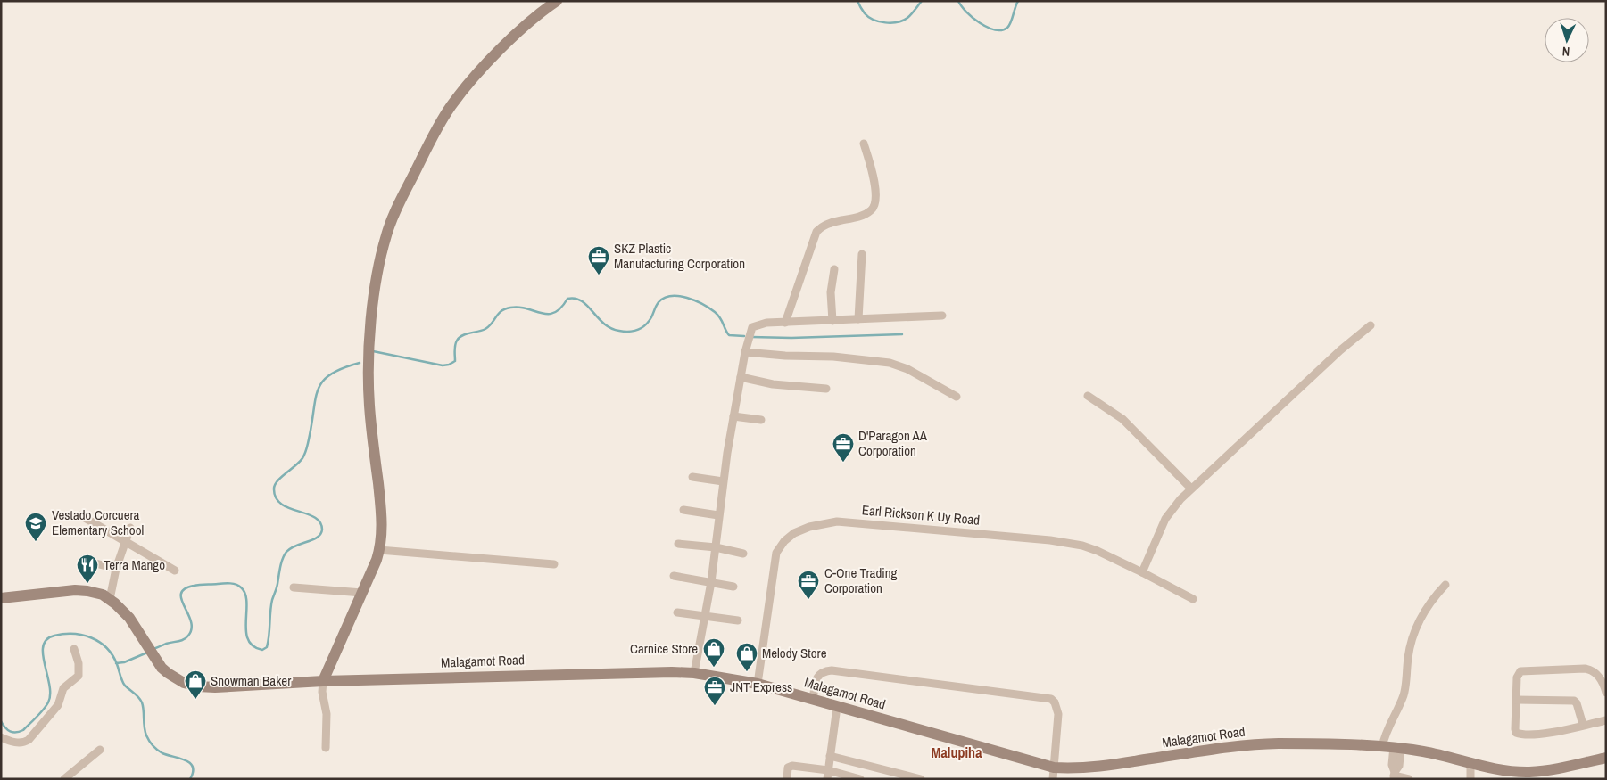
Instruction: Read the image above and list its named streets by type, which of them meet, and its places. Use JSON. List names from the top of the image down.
{
  "streets": {
    "street": ["Earl Rickson K Uy Road", "Malagamot Road"]
  },
  "crossings": [
    ["Earl Rickson K Uy Road", "Malagamot Road"]
  ],
  "districts": ["Malupiha"],
  "places": {
    "office": [
      "SKZ Plastic Manufacturing Corporation",
      "D'Paragon AA Corporation",
      "C-One Trading Corporation",
      "JNT Express"
    ],
    "school or university": ["Vestado Corcuera Elementary School"],
    "restaurant": ["Terra Mango"],
    "shop": ["Carnice Store", "Melody Store", "Snowman Baker"]
  },
  "north": "bottom"
}
